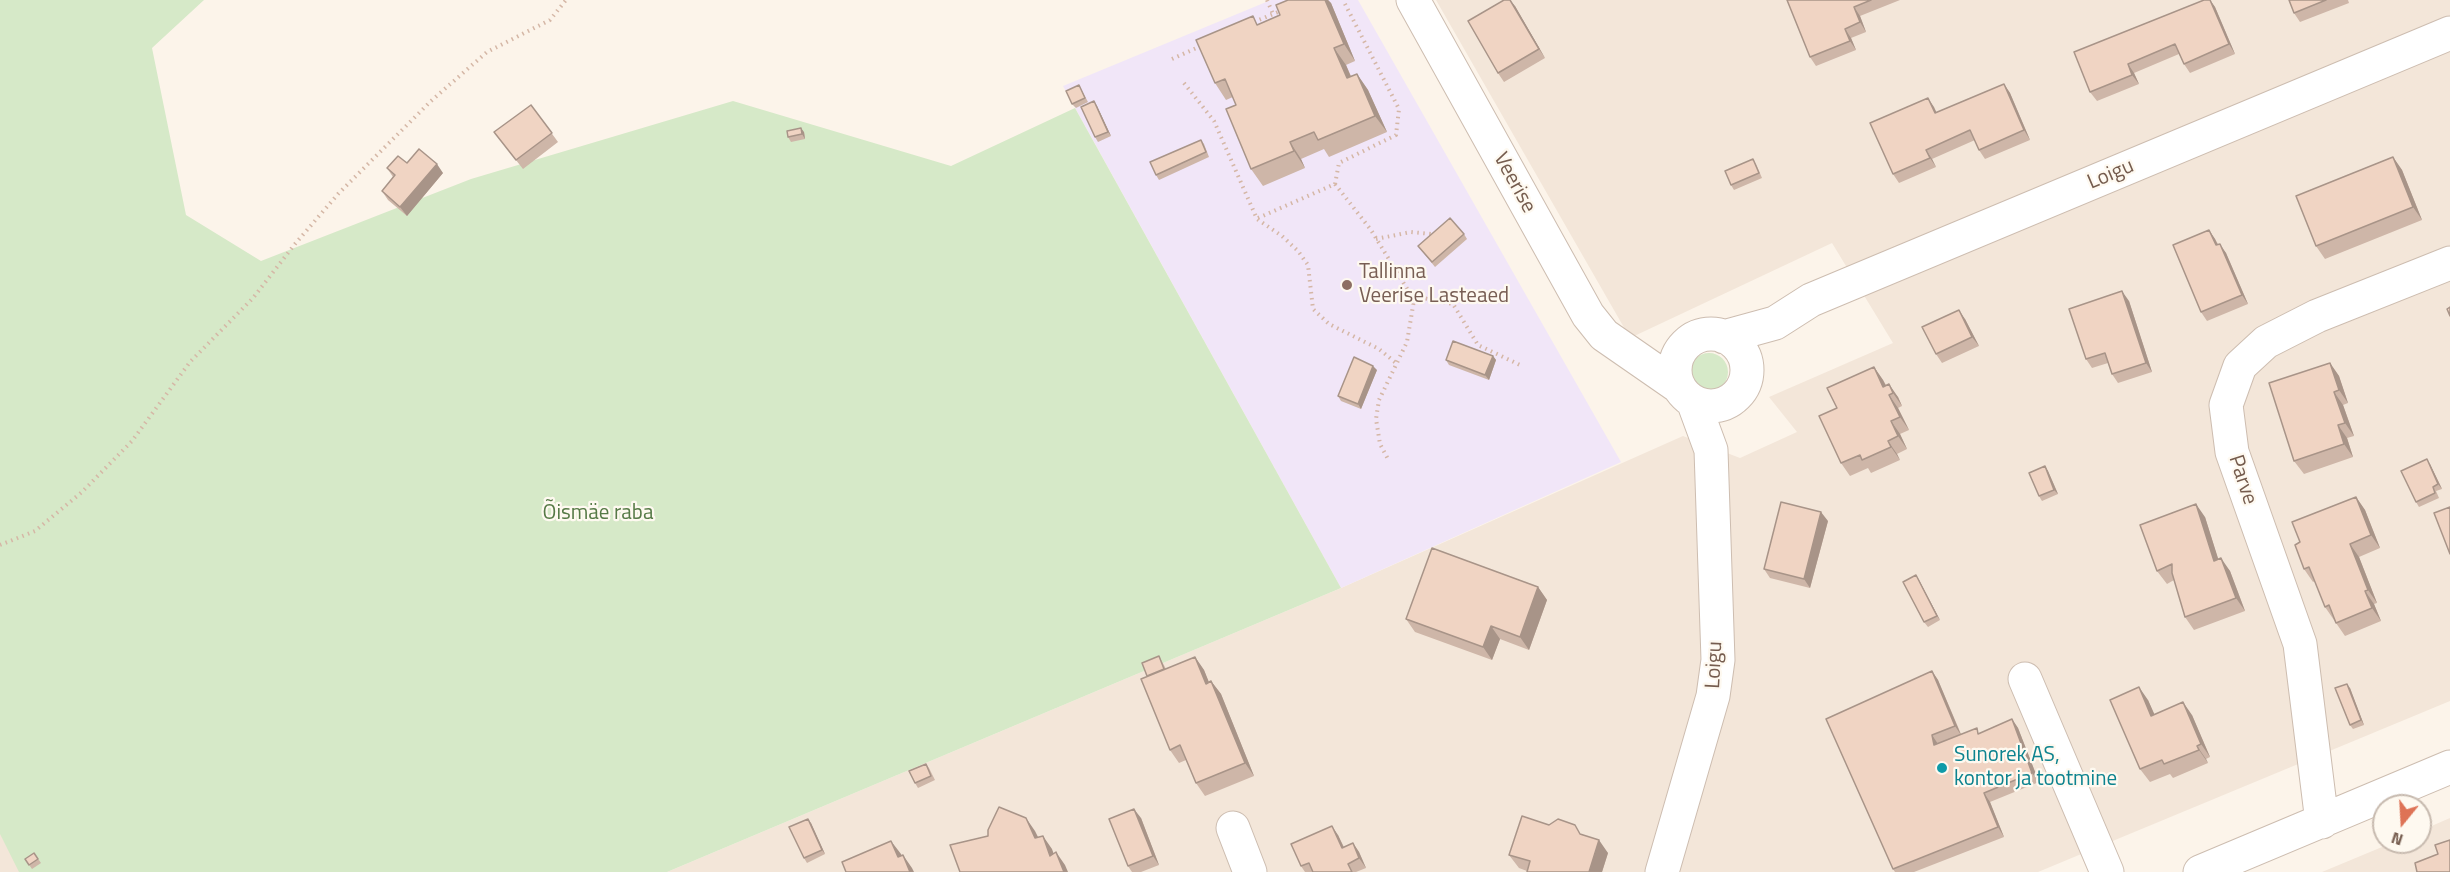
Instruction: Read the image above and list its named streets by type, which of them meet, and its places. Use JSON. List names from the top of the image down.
{
  "streets": {
    "street": ["Loigu", "Veerise", "Parve"]
  },
  "crossings": [
    ["Loigu", "Veerise"]
  ],
  "parks": ["Õismäe raba"],
  "places": ["Tallinna Veerise Lasteaed", "Sunorek AS, kontor ja tootmine"],
  "north": "bottom"
}
